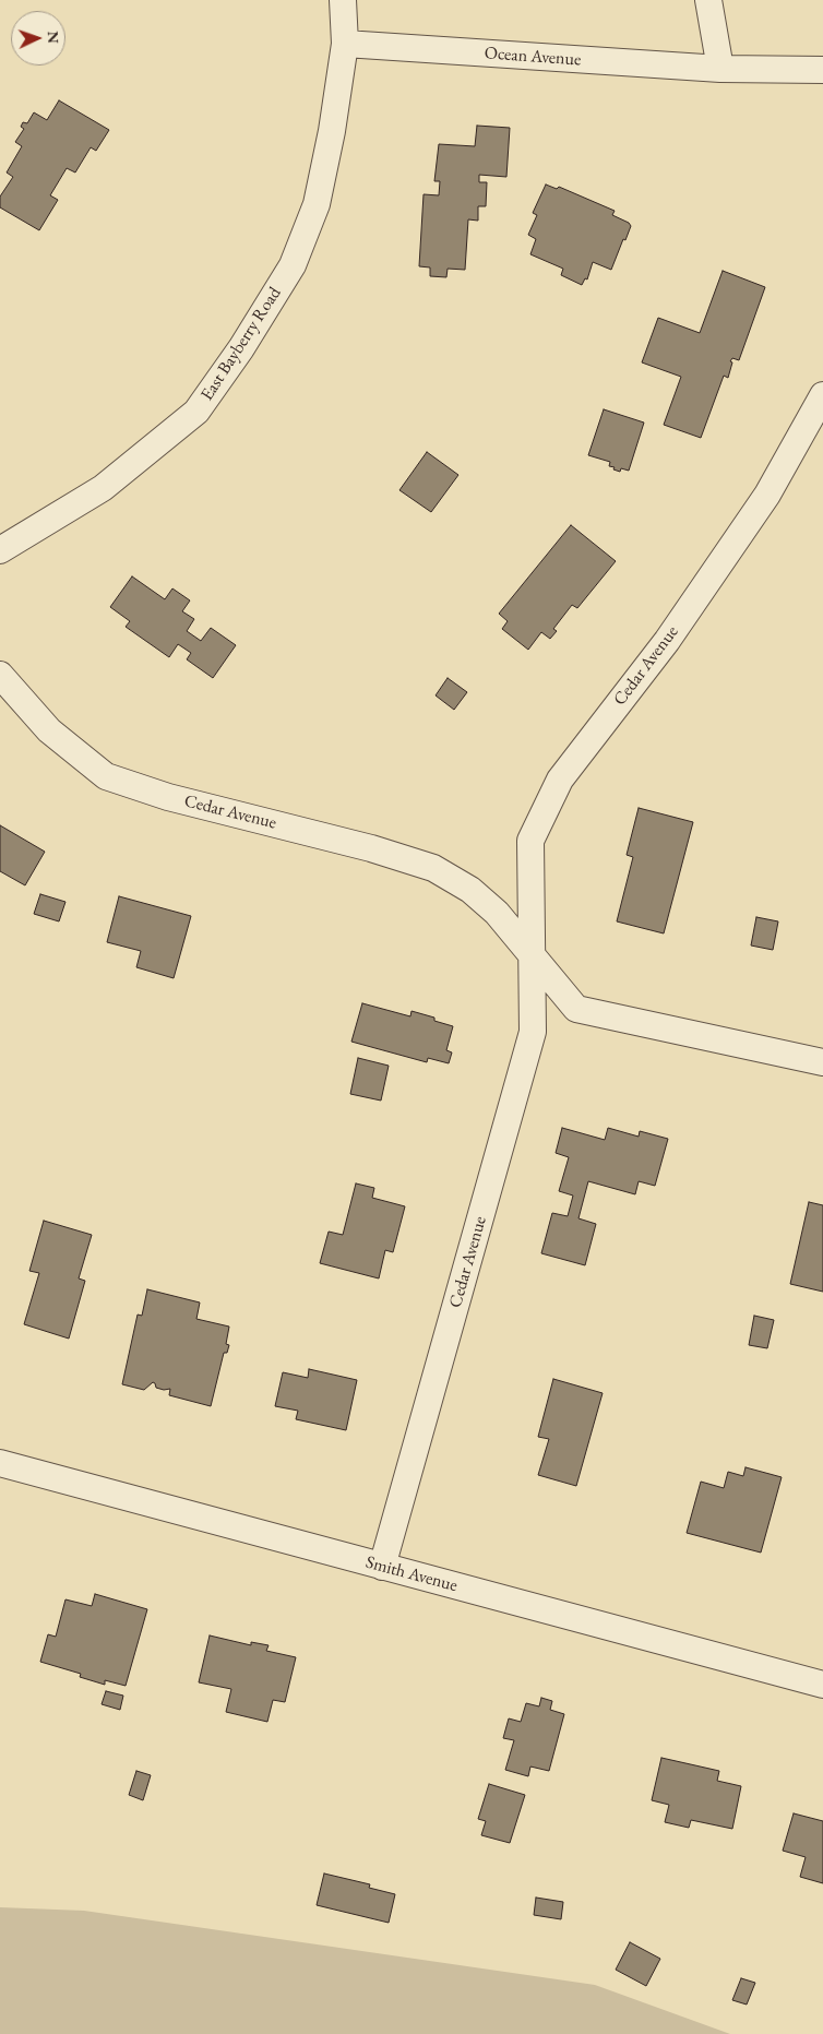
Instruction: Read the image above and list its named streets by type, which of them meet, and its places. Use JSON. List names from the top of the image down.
{
  "streets": {
    "street": [
      "Ocean Avenue",
      "East Bayberry Road",
      "Cedar Avenue",
      "Smith Avenue"
    ]
  },
  "crossings": [
    ["Ocean Avenue", "East Bayberry Road"],
    ["Cedar Avenue", "Smith Avenue"]
  ],
  "north": "right"
}
